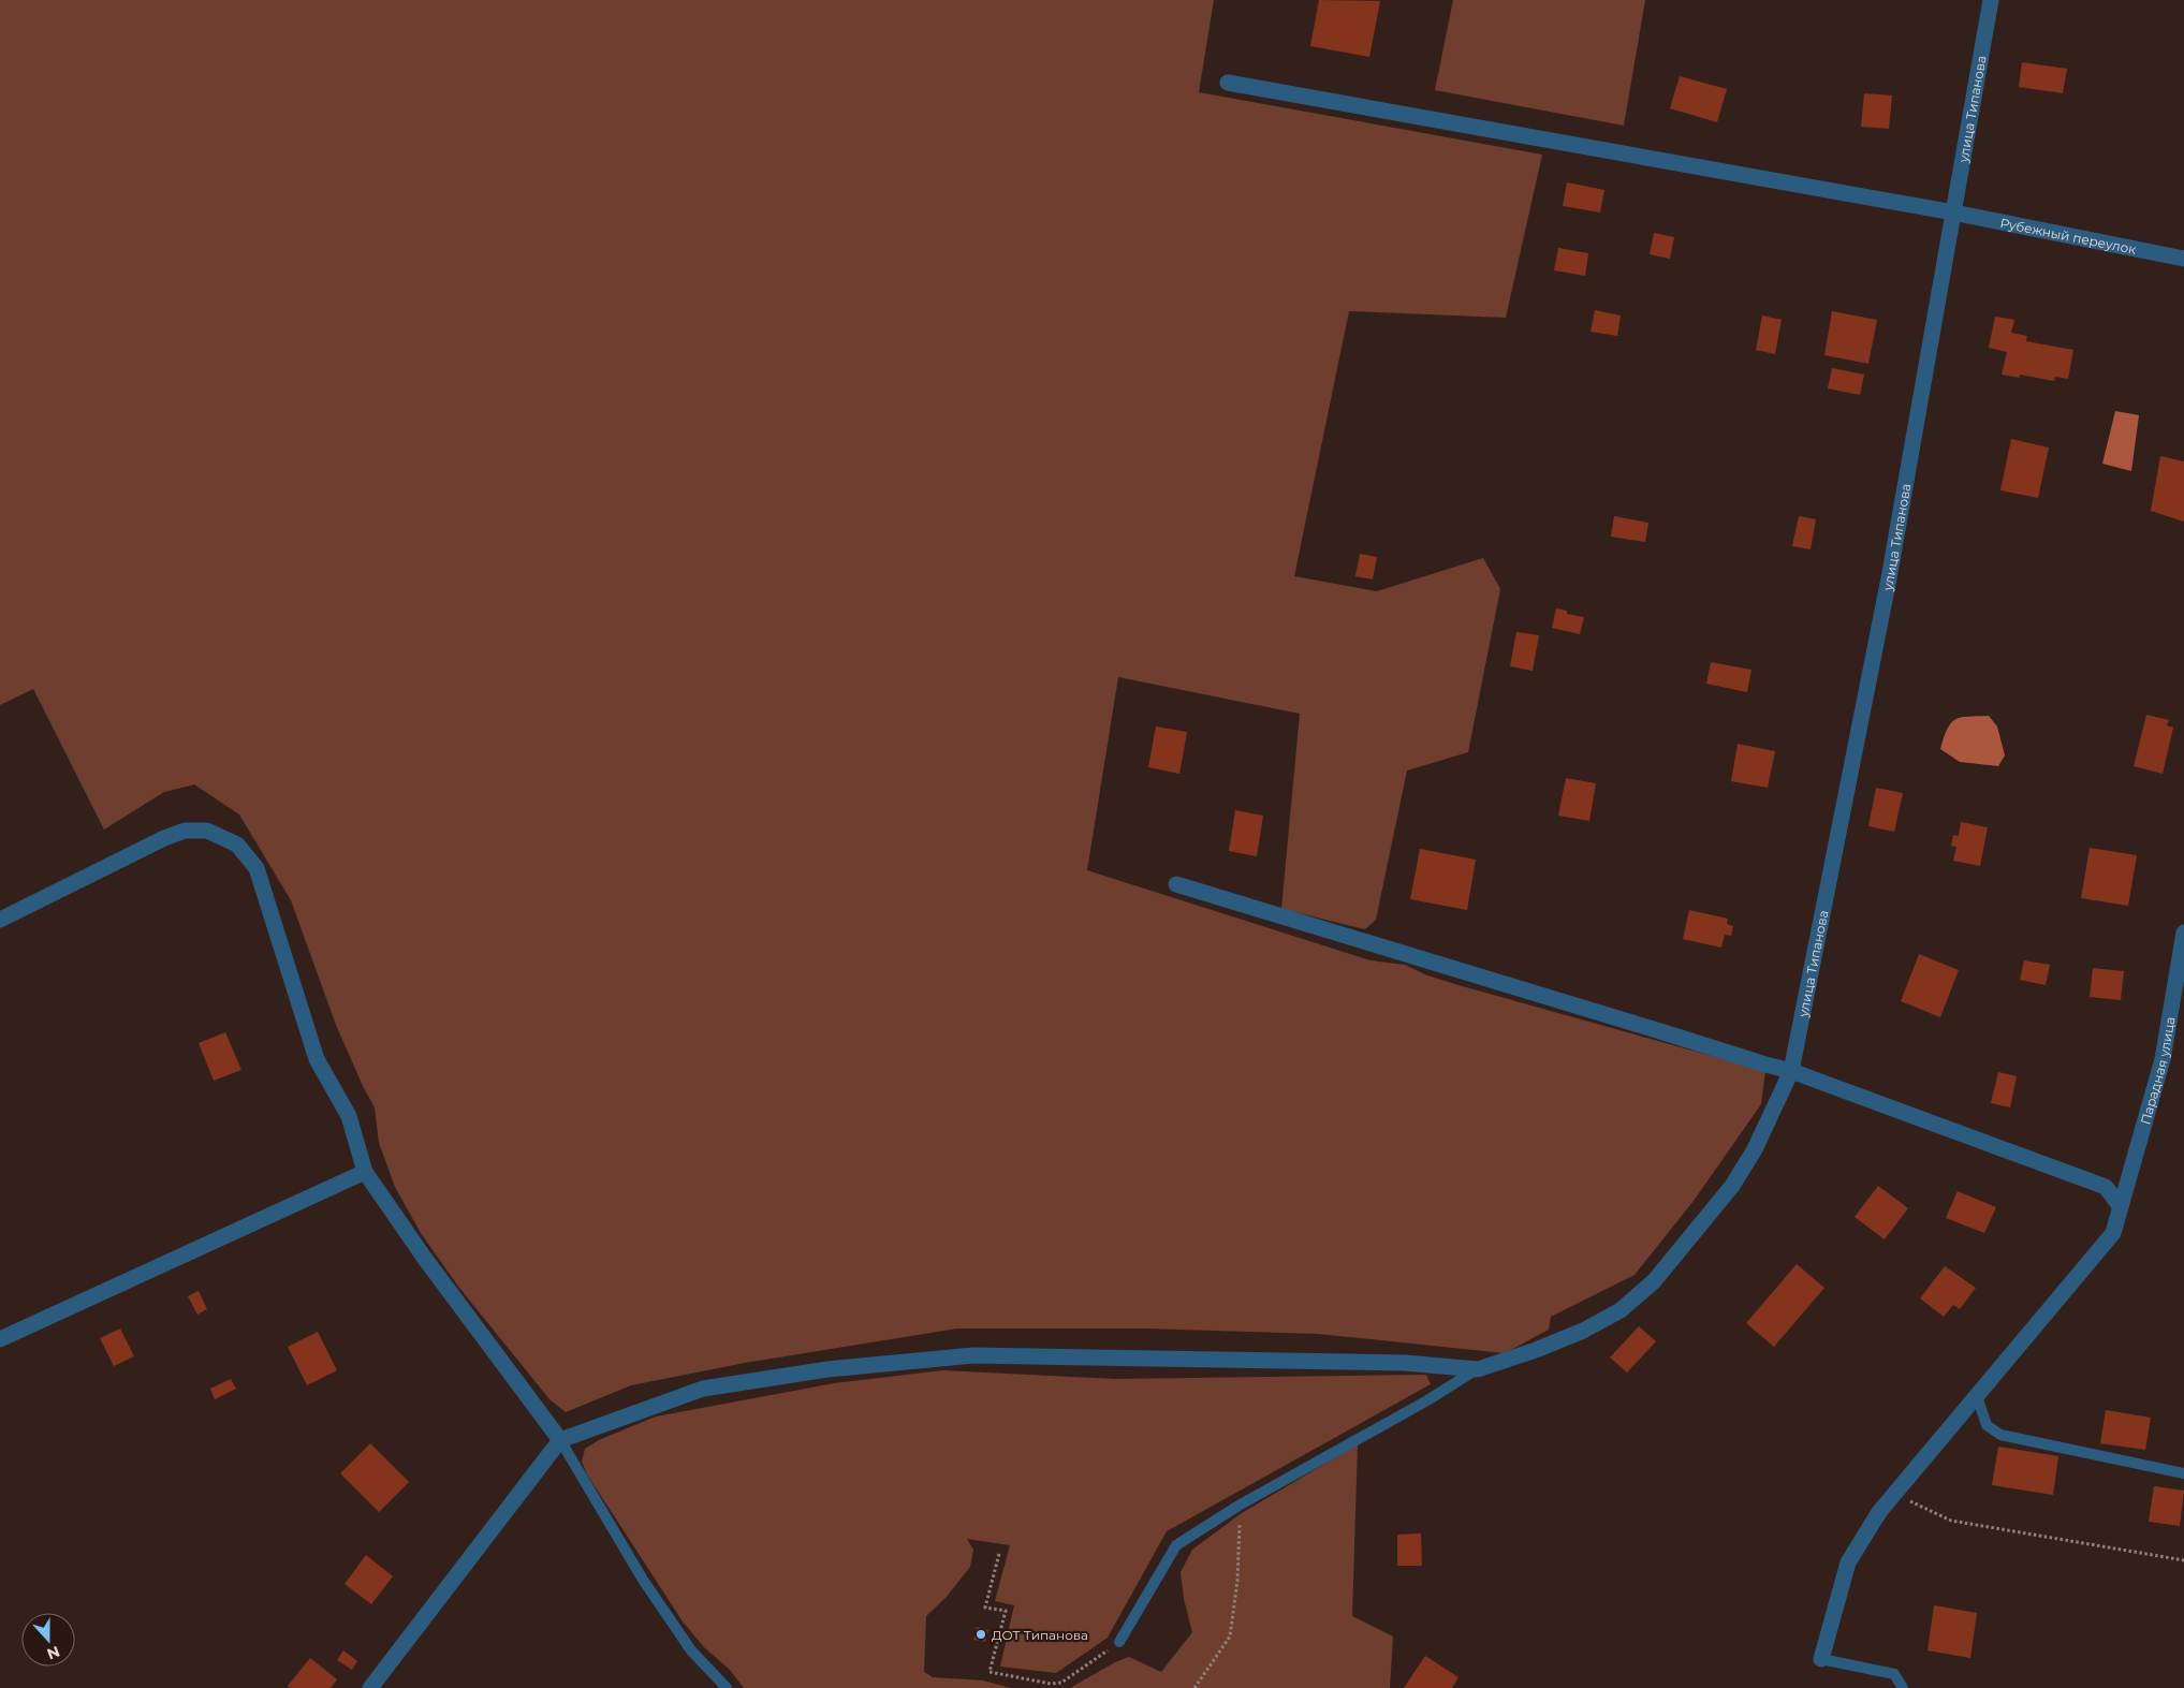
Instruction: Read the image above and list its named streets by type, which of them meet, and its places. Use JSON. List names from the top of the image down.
{
  "streets": {
    "street": ["улица Типанова", "Рубежный переулок", "Парадная улица"]
  },
  "crossings": [
    ["улица Типанова", "Рубежный переулок"]
  ],
  "places": ["ДОТ Типанова"],
  "north": "bottom"
}
